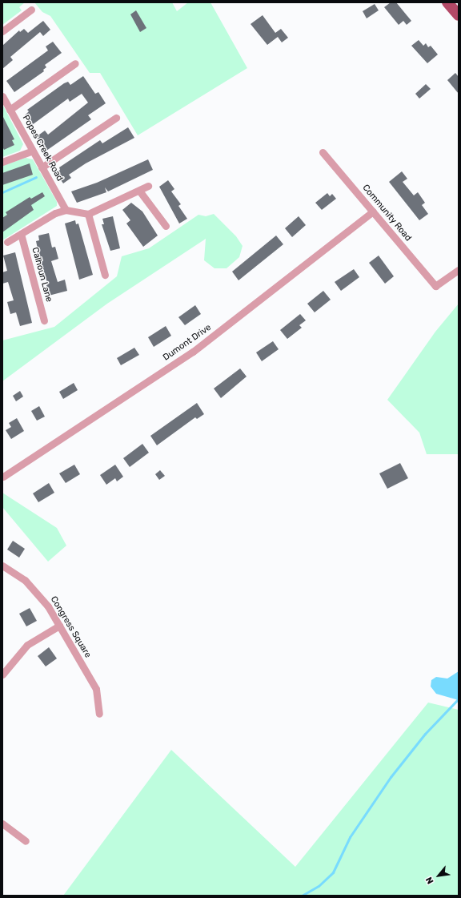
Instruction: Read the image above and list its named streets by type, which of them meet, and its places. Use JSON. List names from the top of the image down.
{
  "streets": {
    "street": [
      "Popes Creek Road",
      "Community Road",
      "Calhoun Lane",
      "Dumont Drive",
      "Congress Square"
    ]
  },
  "crossings": [
    ["Community Road", "Dumont Drive"]
  ],
  "north": "bottom left"
}
